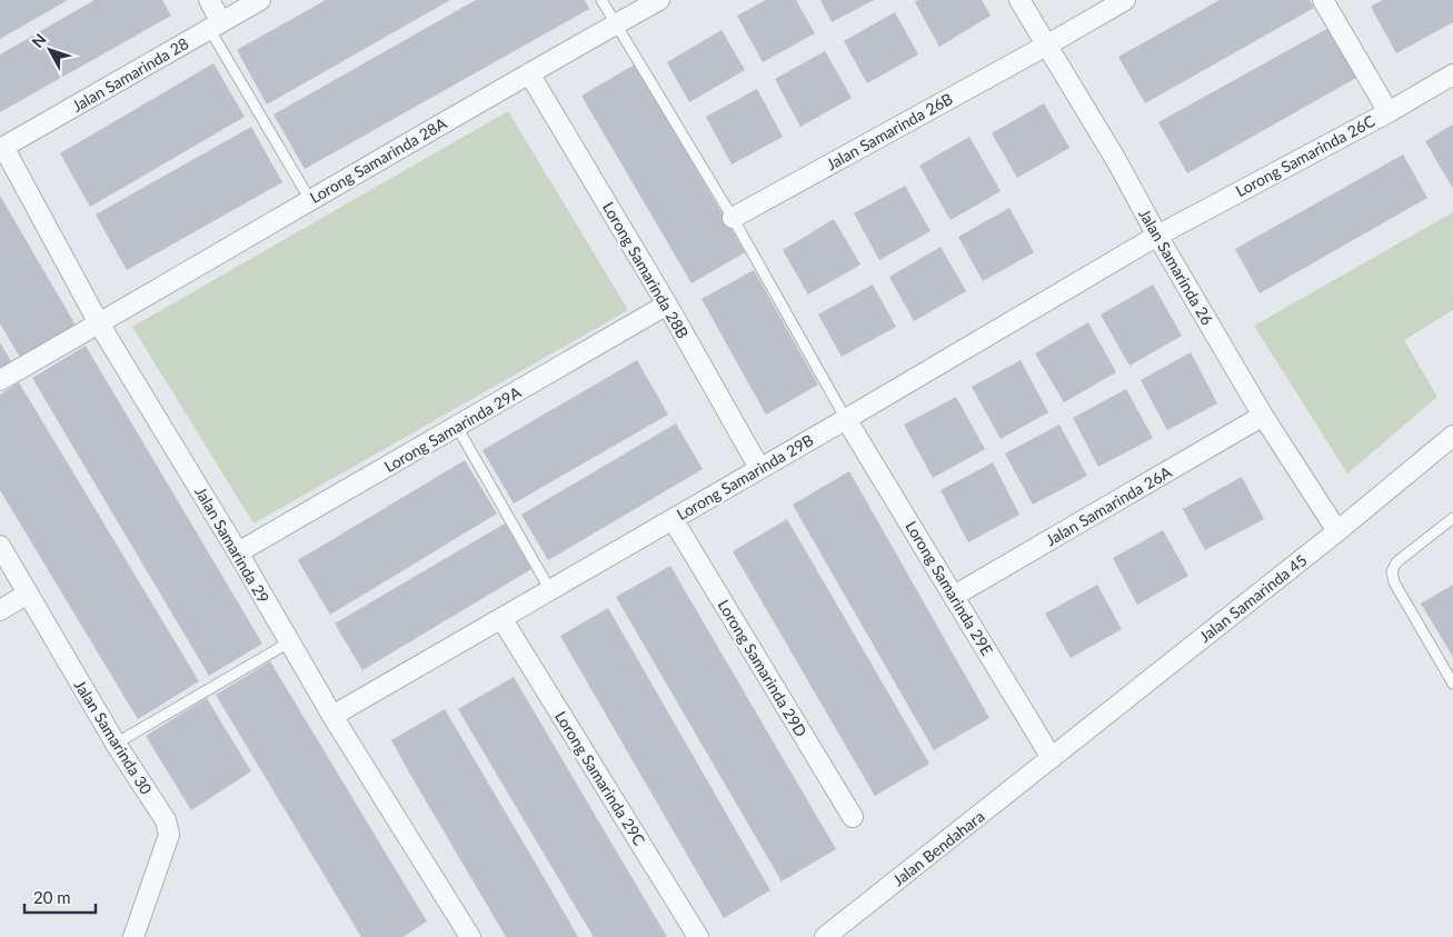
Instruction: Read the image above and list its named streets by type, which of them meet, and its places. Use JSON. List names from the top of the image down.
{
  "streets": {
    "street": [
      "Jalan Samarinda 28",
      "Jalan Samarinda 26B",
      "Lorong Samarinda 26C",
      "Lorong Samarinda 28A",
      "Jalan Samarinda 26",
      "Lorong Samarinda 28B",
      "Lorong Samarinda 29A",
      "Lorong Samarinda 29B",
      "Jalan Samarinda 26A",
      "Jalan Samarinda 29",
      "Lorong Samarinda 29E",
      "Jalan Samarinda 45",
      "Lorong Samarinda 29D",
      "Jalan Samarinda 30",
      "Lorong Samarinda 29C",
      "Jalan Bendahara"
    ]
  },
  "crossings": [
    ["Jalan Samarinda 28", "Jalan Samarinda 29"],
    ["Jalan Samarinda 26B", "Jalan Samarinda 26"],
    ["Lorong Samarinda 26C", "Jalan Samarinda 26"],
    ["Lorong Samarinda 26C", "Lorong Samarinda 29B"],
    ["Lorong Samarinda 28A", "Lorong Samarinda 28B"],
    ["Lorong Samarinda 28A", "Jalan Samarinda 29"],
    ["Jalan Samarinda 26", "Lorong Samarinda 29B"],
    ["Jalan Samarinda 26", "Jalan Samarinda 26A"],
    ["Jalan Samarinda 26", "Jalan Samarinda 45"],
    ["Lorong Samarinda 28B", "Lorong Samarinda 29A"],
    ["Lorong Samarinda 28B", "Lorong Samarinda 29B"],
    ["Lorong Samarinda 29A", "Jalan Samarinda 29"],
    ["Lorong Samarinda 29B", "Jalan Samarinda 29"],
    ["Lorong Samarinda 29B", "Lorong Samarinda 29E"],
    ["Lorong Samarinda 29B", "Lorong Samarinda 29D"],
    ["Lorong Samarinda 29B", "Lorong Samarinda 29C"],
    ["Jalan Samarinda 26A", "Lorong Samarinda 29E"],
    ["Lorong Samarinda 29E", "Jalan Samarinda 45"],
    ["Lorong Samarinda 29E", "Jalan Bendahara"],
    ["Jalan Samarinda 45", "Jalan Bendahara"]
  ],
  "scale_bar": "20 m",
  "north": "top left"
}
